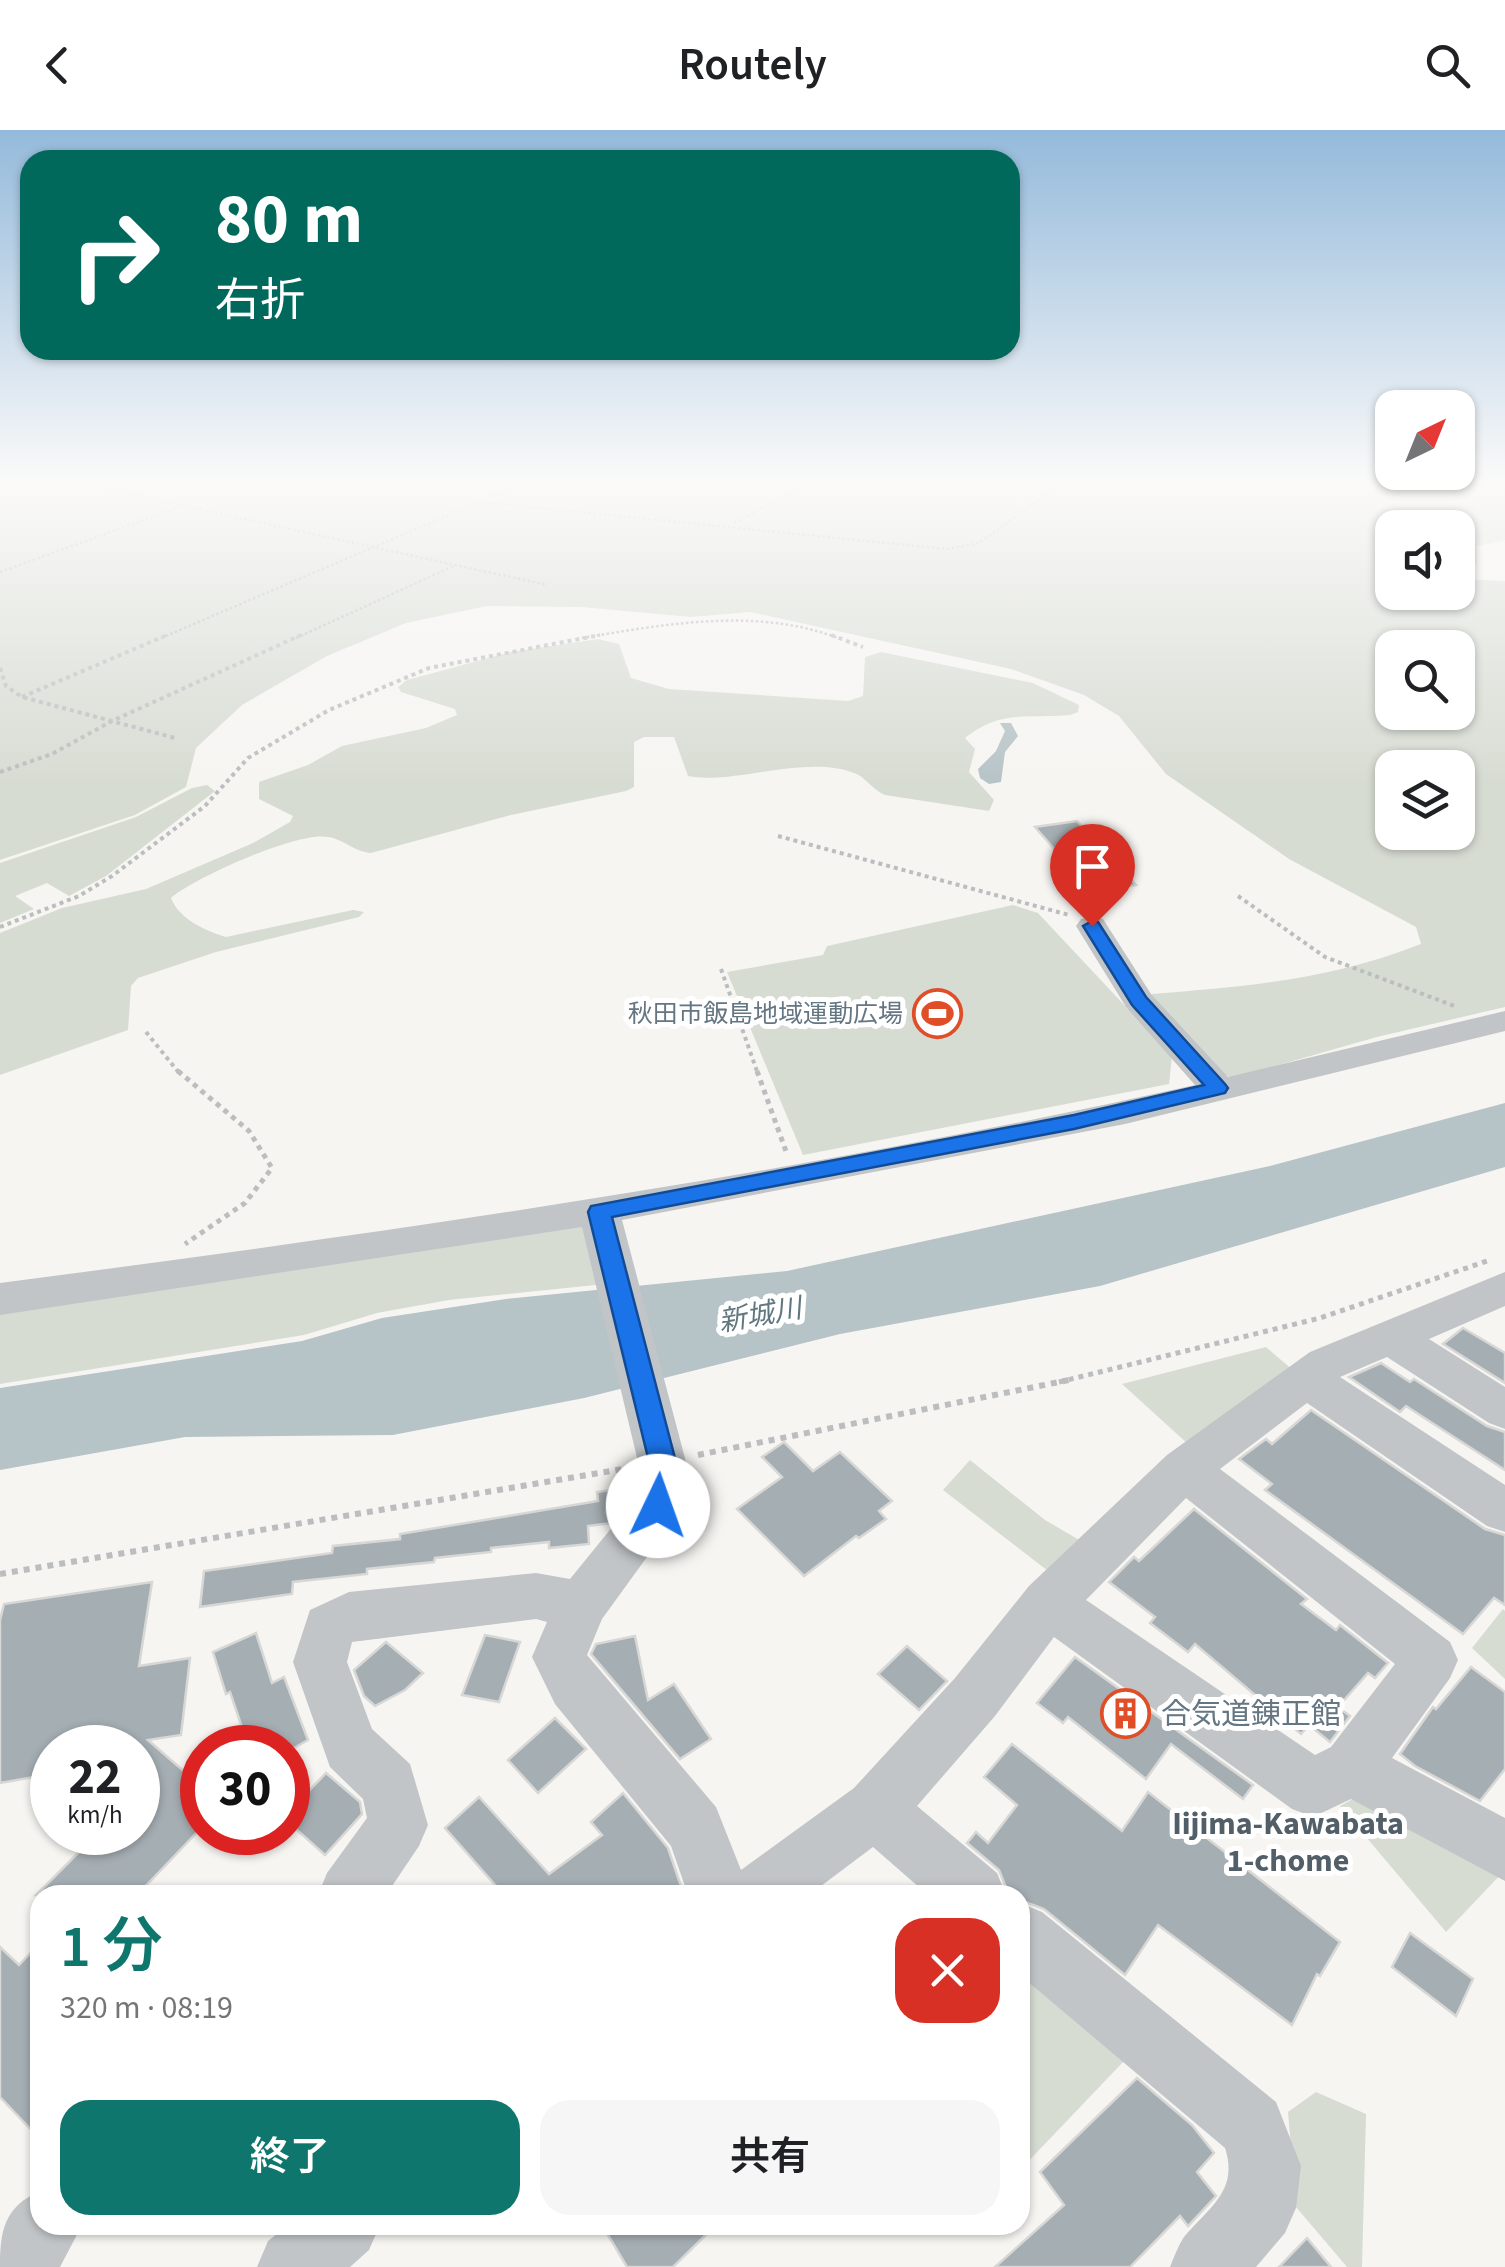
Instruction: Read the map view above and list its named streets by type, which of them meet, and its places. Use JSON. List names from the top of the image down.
{
  "districts": ["Iijima-Kawabata 1-chome"],
  "water": ["新城川"],
  "places": {
    "sports": ["秋田市飯島地域運動広場"],
    "building": ["合気道錬正館"]
  },
  "north": "top right",
  "page": {
    "header": "Routely",
    "turn": ["80 m", "右折"],
    "speed": "22 km/h",
    "limit": "30",
    "heading": ["1 分", "320 m · 08:19"],
    "buttons": ["終了", "共有"]
  }
}
